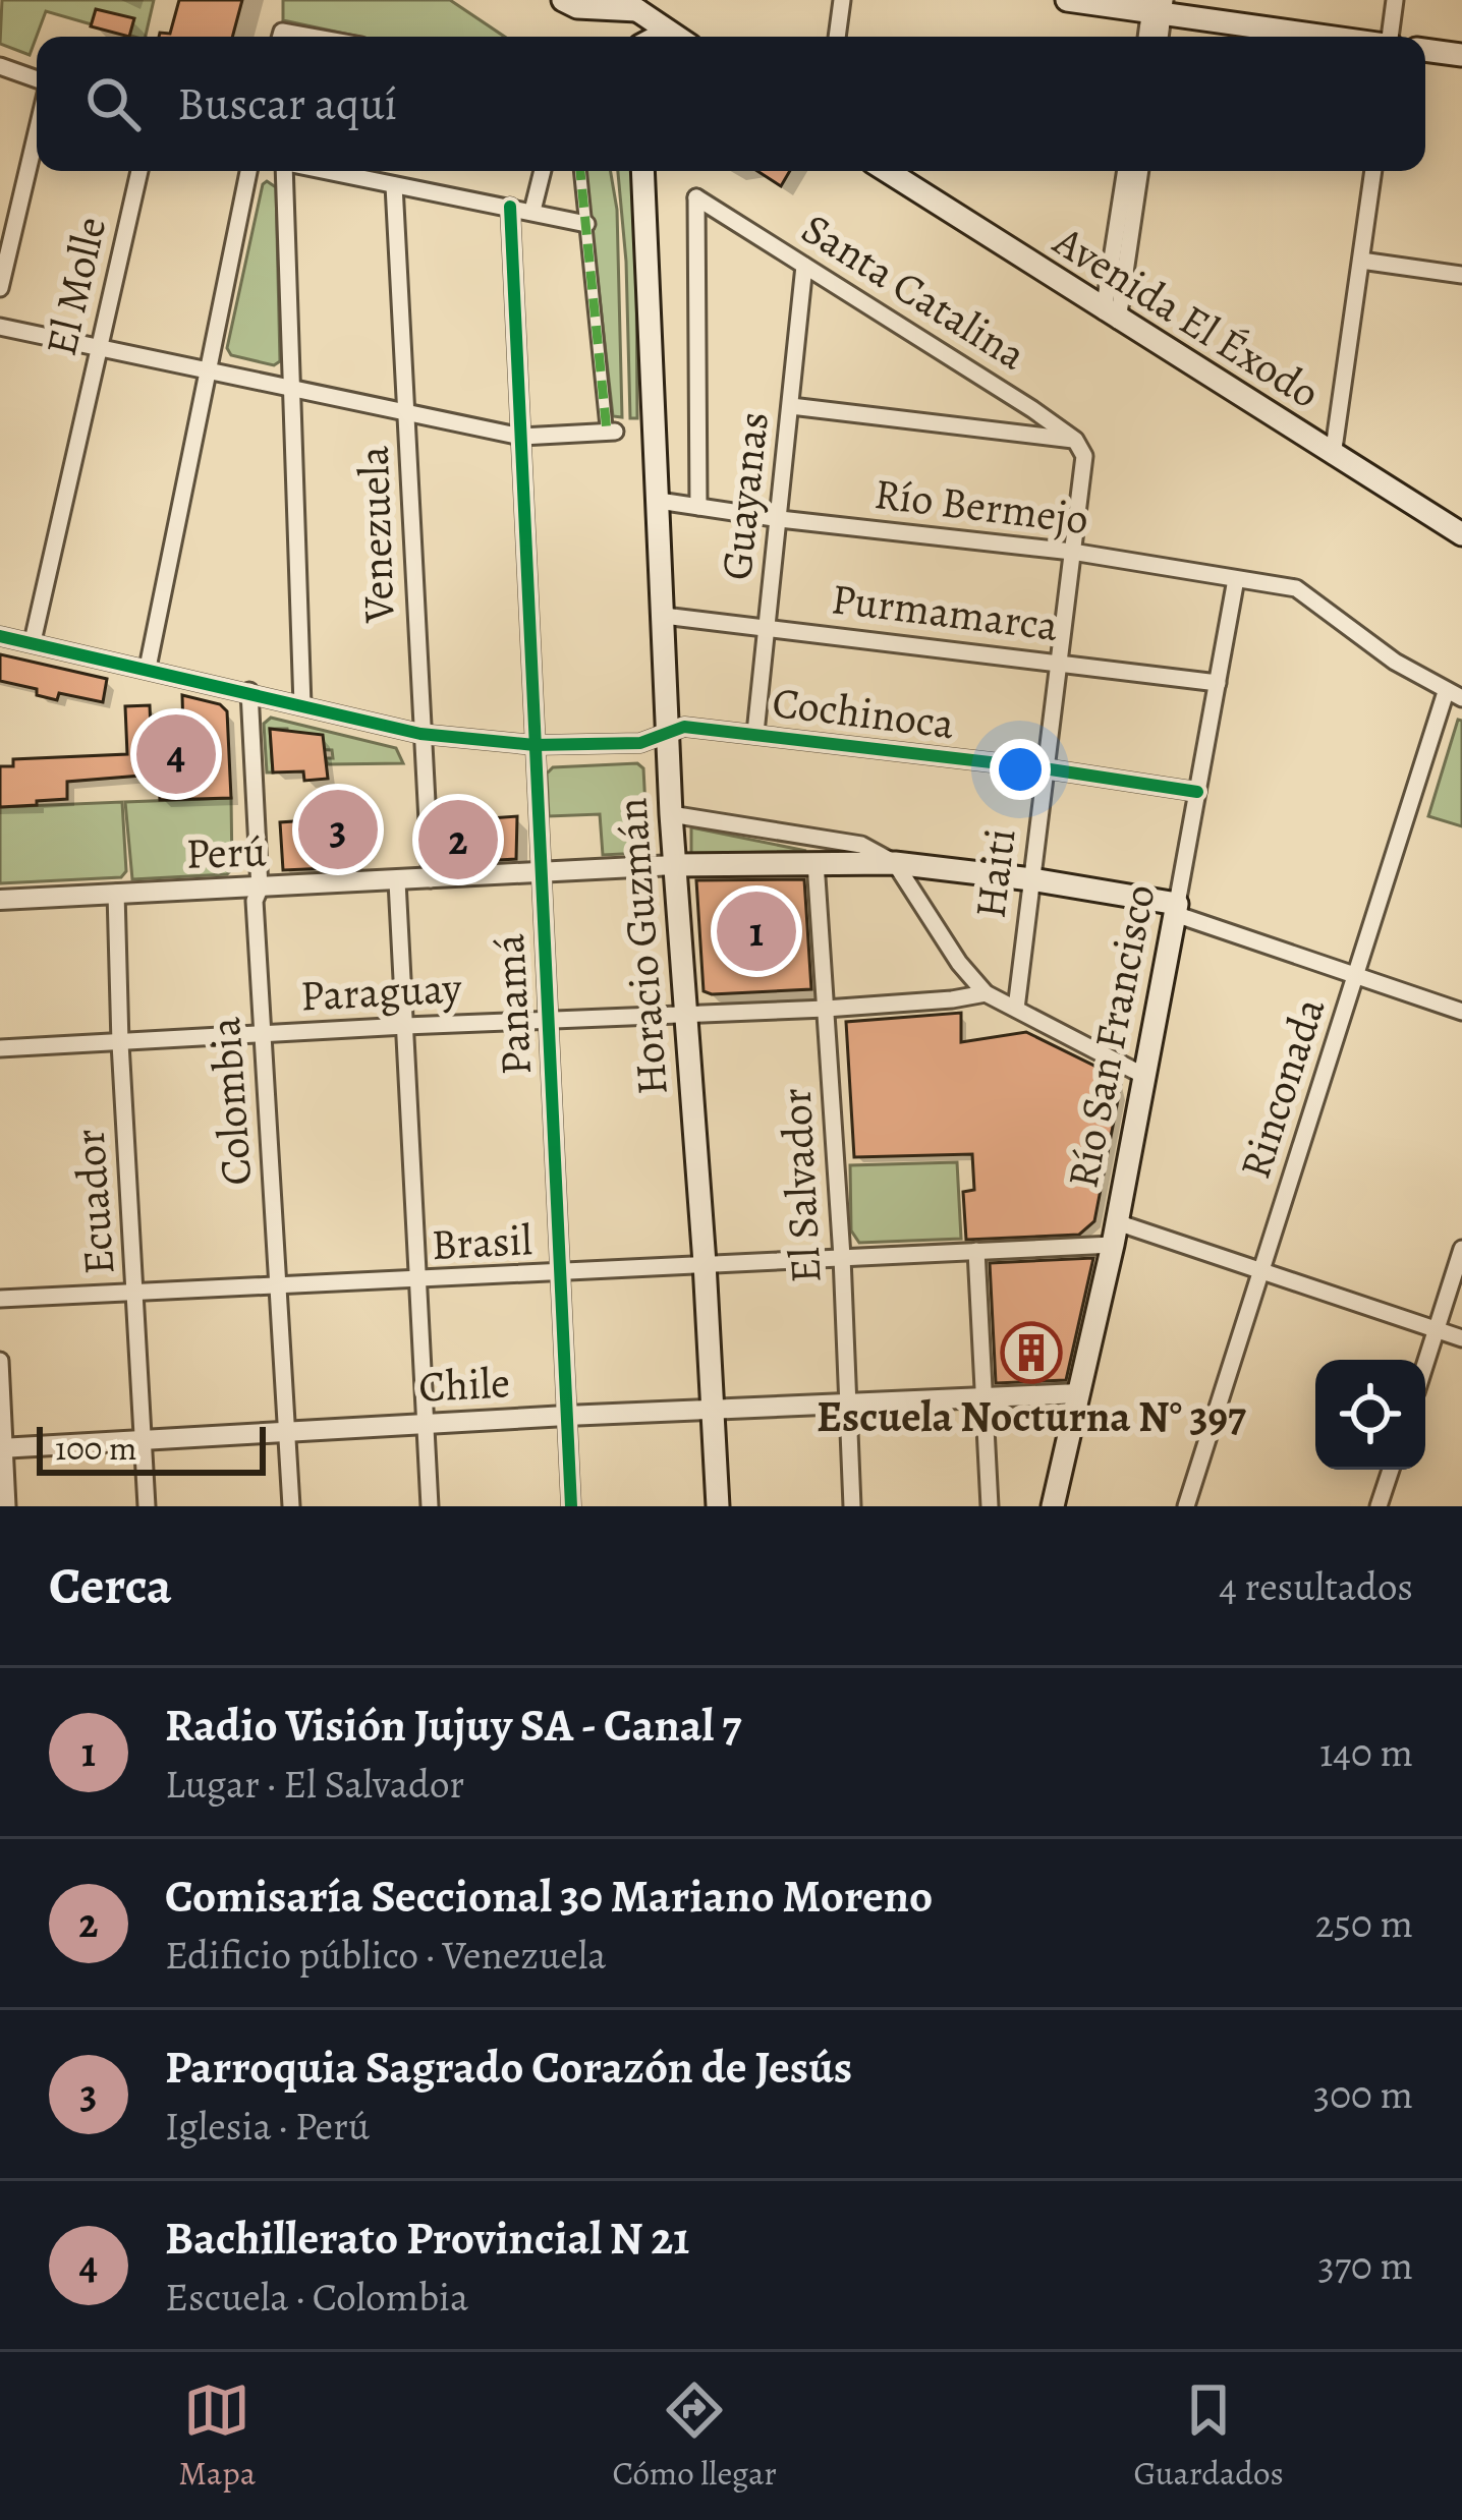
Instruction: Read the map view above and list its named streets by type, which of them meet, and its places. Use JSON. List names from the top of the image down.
{
  "streets": {
    "main road": ["Avenida El Éxodo", "Horacio Guzmán", "Río San Francisco"],
    "street": [
      "El Molle",
      "Santa Catalina",
      "Guayanas",
      "Río Bermejo",
      "Venezuela",
      "Purmamarca",
      "Cochinoca",
      "Perú",
      "Haiti",
      "Paraguay",
      "Panamá",
      "Rinconada",
      "Colombia",
      "El Salvador",
      "Ecuador",
      "Brasil",
      "Chile"
    ]
  },
  "crossings": [
    ["El Molle", "Cochinoca"],
    ["Santa Catalina", "Guayanas"],
    ["Santa Catalina", "Río Bermejo"],
    ["Santa Catalina", "Haiti"],
    ["Guayanas", "Río Bermejo"],
    ["Guayanas", "Purmamarca"],
    ["Guayanas", "Cochinoca"],
    ["Río Bermejo", "Haiti"],
    ["Río Bermejo", "Horacio Guzmán"],
    ["Río Bermejo", "Río San Francisco"],
    ["Río Bermejo", "Rinconada"],
    ["Venezuela", "Cochinoca"],
    ["Venezuela", "Perú"],
    ["Purmamarca", "Haiti"],
    ["Purmamarca", "Horacio Guzmán"],
    ["Purmamarca", "Río San Francisco"],
    ["Cochinoca", "Haiti"],
    ["Cochinoca", "Horacio Guzmán"],
    ["Cochinoca", "Panamá"],
    ["Cochinoca", "Río San Francisco"],
    ["Cochinoca", "Colombia"],
    ["Perú", "Horacio Guzmán"],
    ["Perú", "Panamá"],
    ["Perú", "Colombia"],
    ["Perú", "Ecuador"],
    ["Horacio Guzmán", "Paraguay"],
    ["Horacio Guzmán", "Brasil"],
    ["Horacio Guzmán", "Chile"],
    ["Paraguay", "Panamá"],
    ["Paraguay", "Colombia"],
    ["Paraguay", "El Salvador"],
    ["Paraguay", "Ecuador"],
    ["Panamá", "Brasil"],
    ["Panamá", "Chile"],
    ["Río San Francisco", "Brasil"],
    ["Río San Francisco", "Chile"],
    ["Colombia", "Brasil"],
    ["Colombia", "Chile"],
    ["El Salvador", "Brasil"],
    ["El Salvador", "Chile"],
    ["Ecuador", "Brasil"],
    ["Ecuador", "Chile"]
  ],
  "places": {
    "building": ["Escuela Nocturna N° 397"]
  },
  "scale_bar": "100 m",
  "page": {
    "search": "Buscar aquí",
    "pins": [
      "4",
      "3",
      "2",
      "1"
    ],
    "scale": "100 m",
    "heading": ["Cerca", "4 resultados"],
    "list": [
      {
        "mark": "1",
        "name": "Radio Visión Jujuy SA - Canal 7",
        "note": "Lugar · El Salvador",
        "value": "140 m"
      },
      {
        "mark": "2",
        "name": "Comisaría Seccional 30 Mariano Moreno",
        "note": "Edificio público · Venezuela",
        "value": "250 m"
      },
      {
        "mark": "3",
        "name": "Parroquia Sagrado Corazón de Jesús",
        "note": "Iglesia · Perú",
        "value": "300 m"
      },
      {
        "mark": "4",
        "name": "Bachillerato Provincial N 21",
        "note": "Escuela · Colombia",
        "value": "370 m"
      }
    ],
    "nav": ["Mapa", "Cómo llegar", "Guardados"]
  }
}
